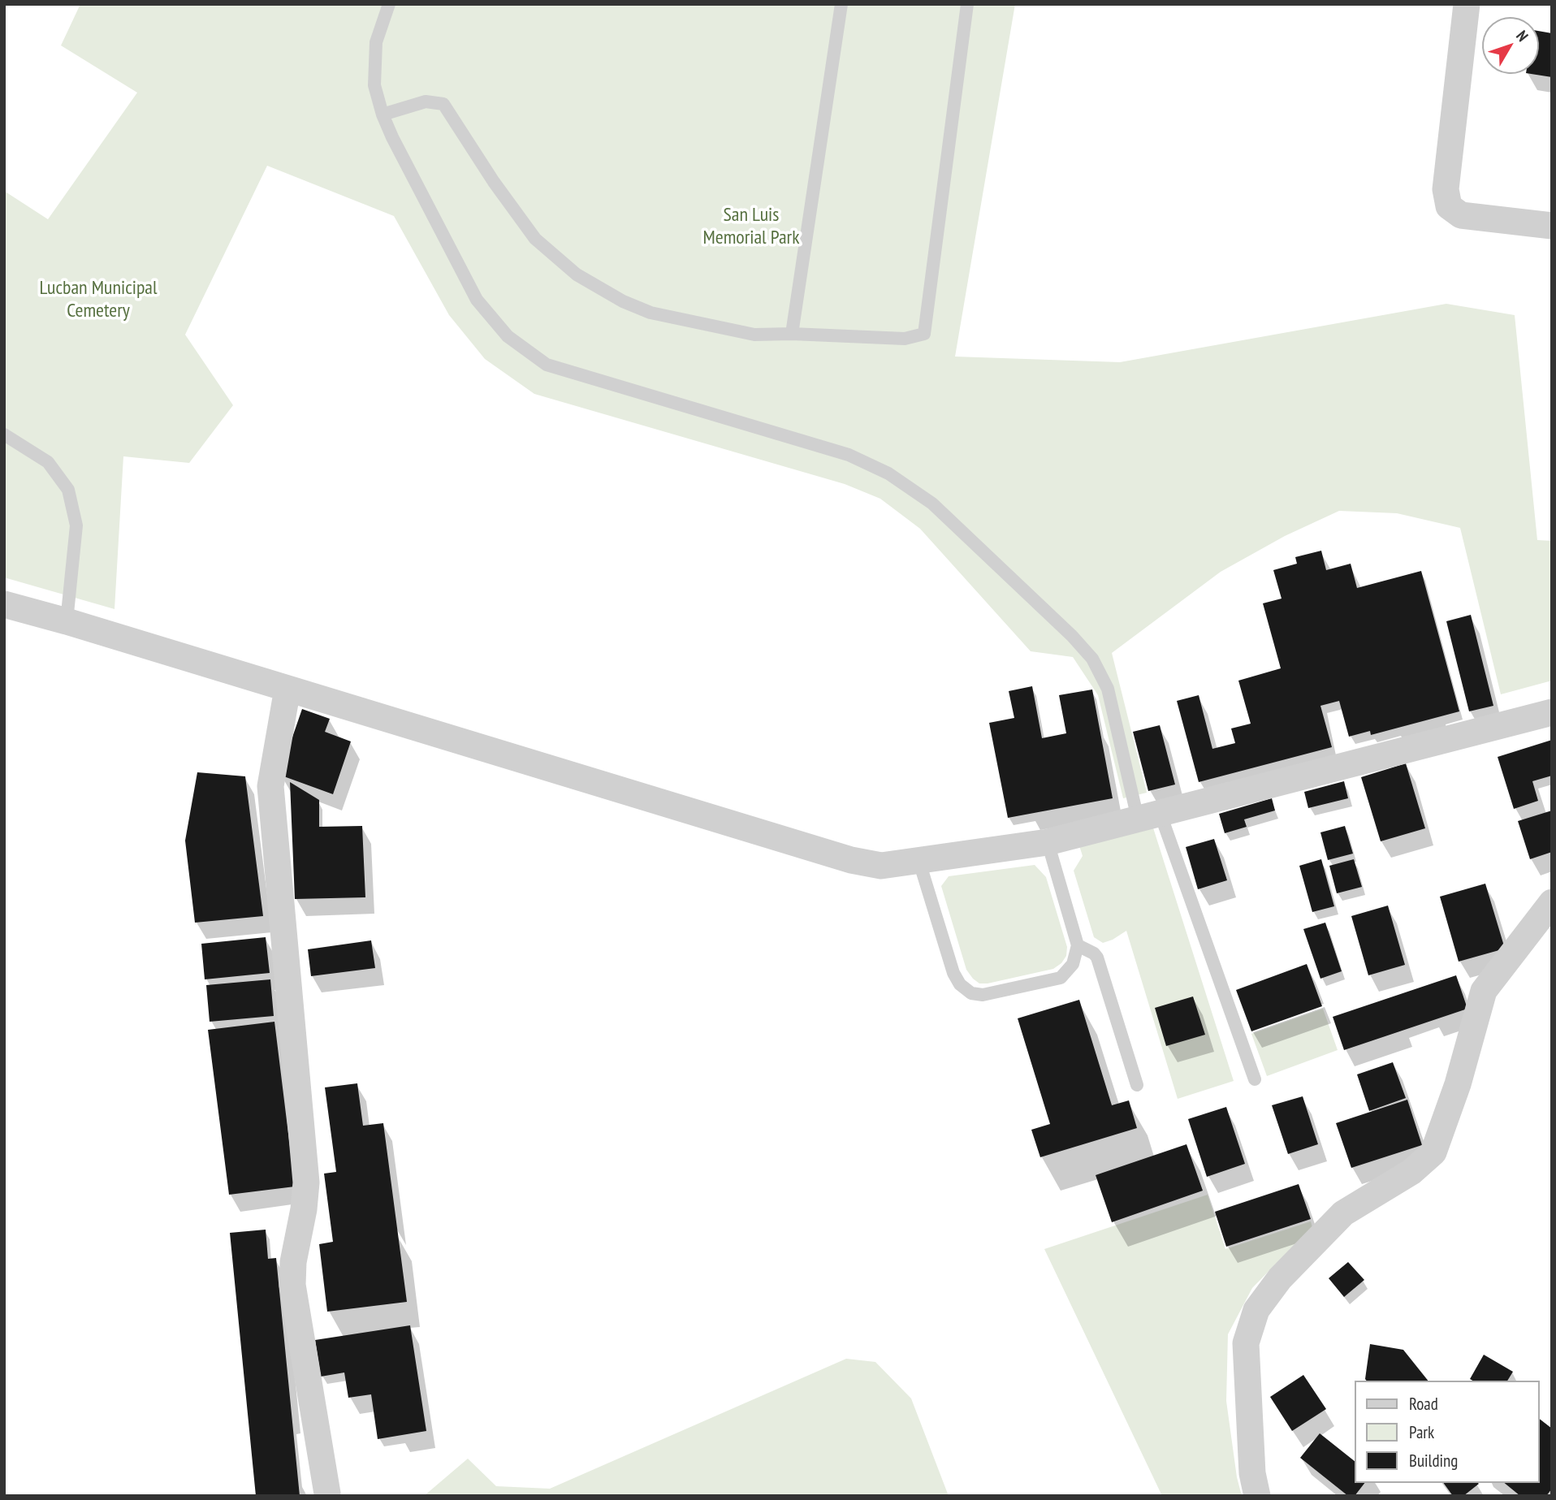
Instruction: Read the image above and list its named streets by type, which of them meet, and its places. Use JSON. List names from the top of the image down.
{
  "parks": ["San Luis Memorial Park", "Lucban Municipal Cemetery"],
  "legend": ["Road", "Park", "Building"],
  "north": "top right"
}
